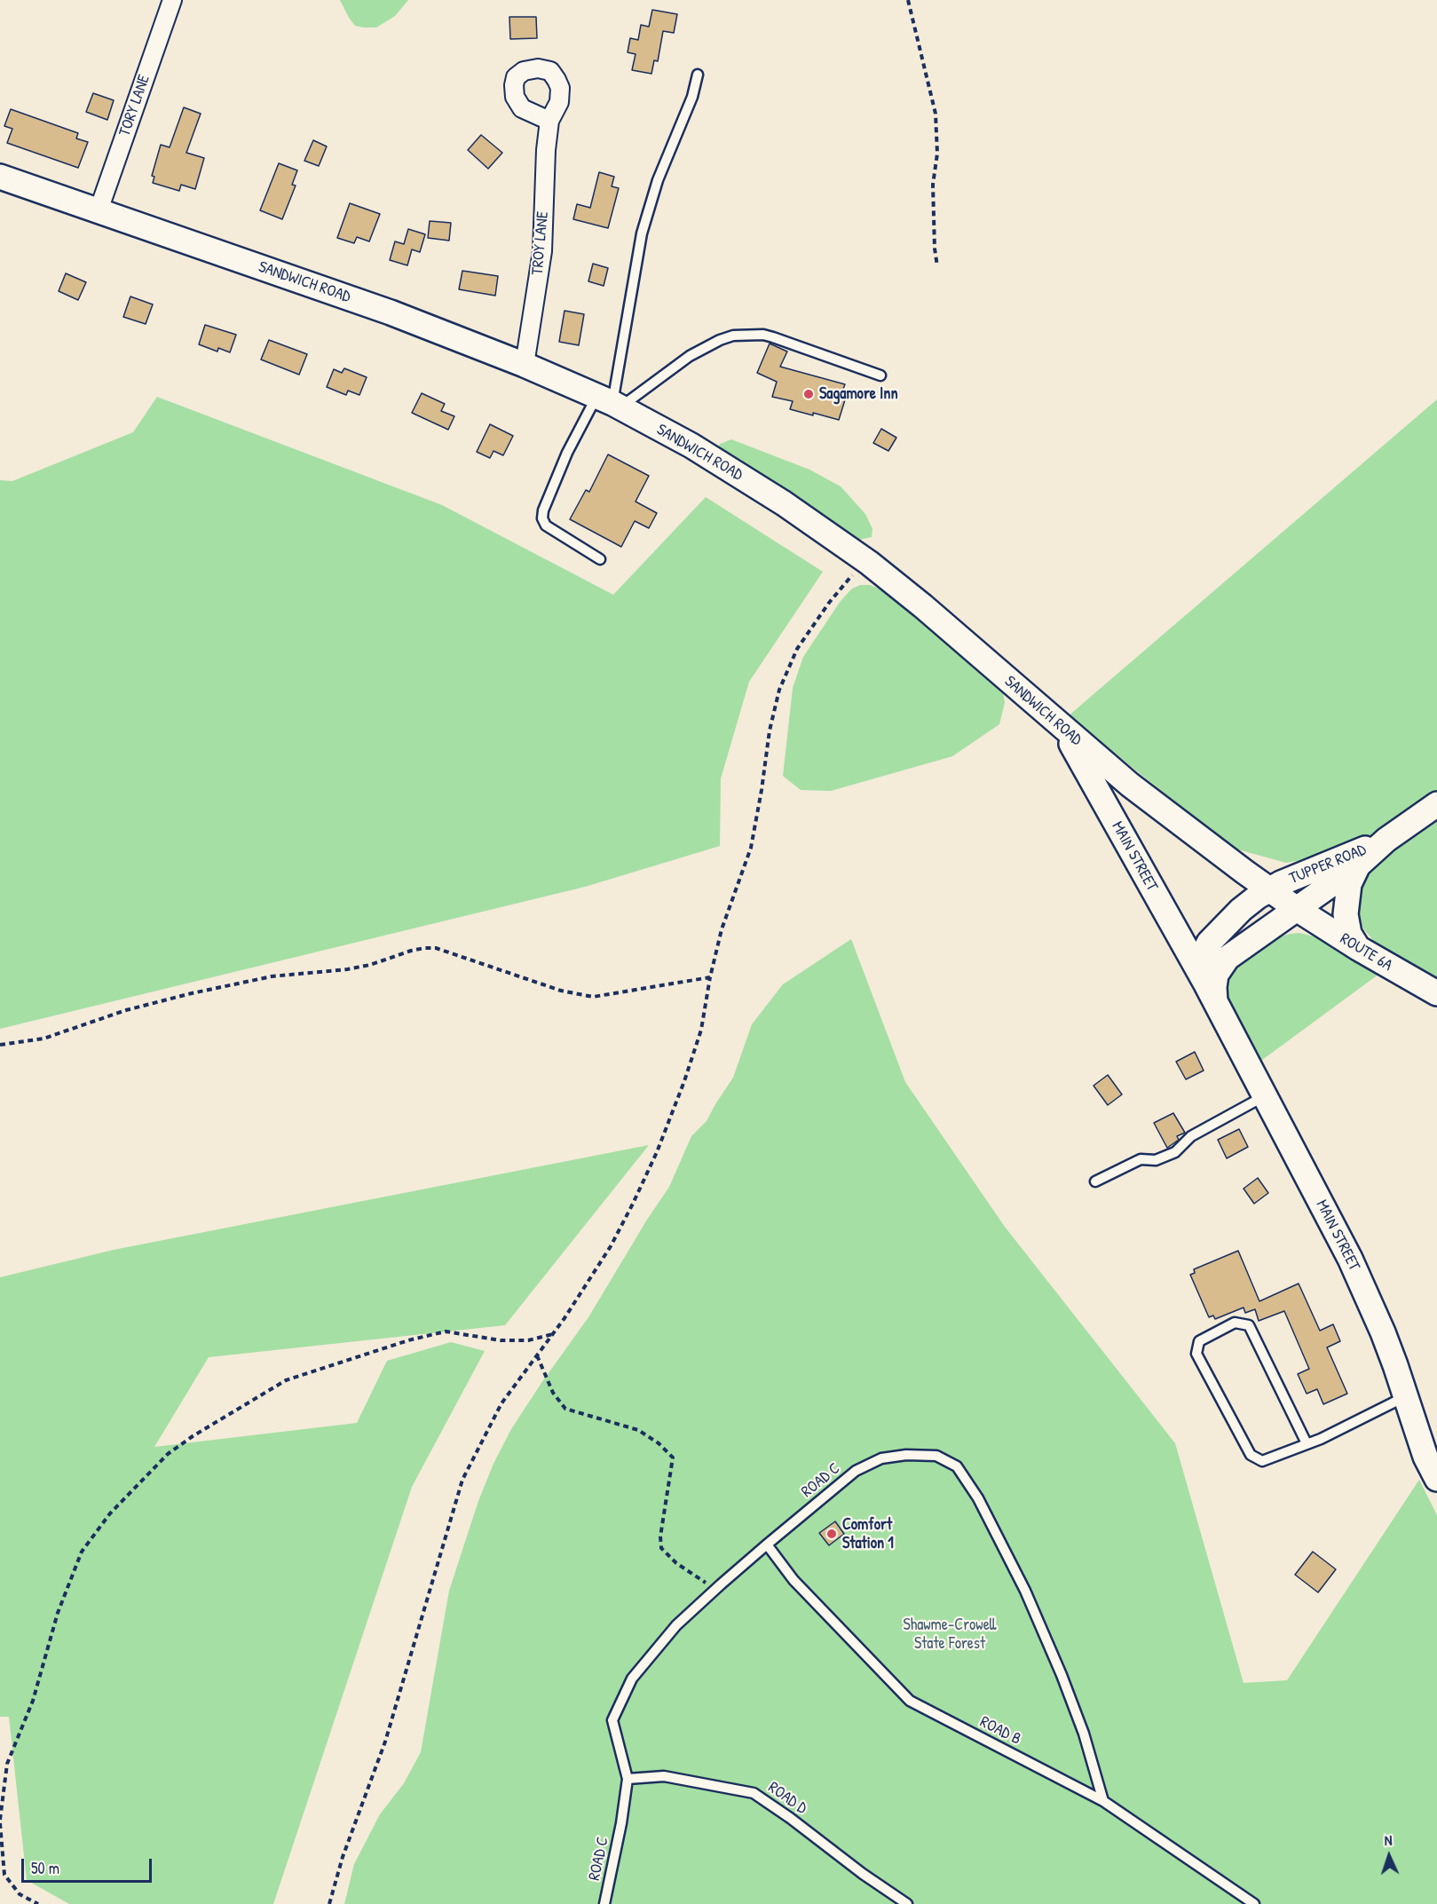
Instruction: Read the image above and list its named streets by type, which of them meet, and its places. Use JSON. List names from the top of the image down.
{
  "streets": {
    "main road": [
      "SANDWICH ROAD",
      "MAIN STREET",
      "TUPPER ROAD",
      "ROUTE 6A"
    ],
    "street": ["TORY LANE", "TROY LANE"],
    "lane": ["ROAD C", "ROAD B", "ROAD D"]
  },
  "crossings": [
    ["TORY LANE", "SANDWICH ROAD"],
    ["TROY LANE", "SANDWICH ROAD"],
    ["SANDWICH ROAD", "MAIN STREET"],
    ["SANDWICH ROAD", "TUPPER ROAD"],
    ["SANDWICH ROAD", "ROUTE 6A"],
    ["MAIN STREET", "TUPPER ROAD"],
    ["TUPPER ROAD", "ROUTE 6A"],
    ["ROAD C", "ROAD B"],
    ["ROAD C", "ROAD D"]
  ],
  "parks": ["Shawme-Crowell State Forest"],
  "places": ["Sagamore Inn", "Comfort Station 1"],
  "scale_bar": "50 m",
  "north": "top"
}
